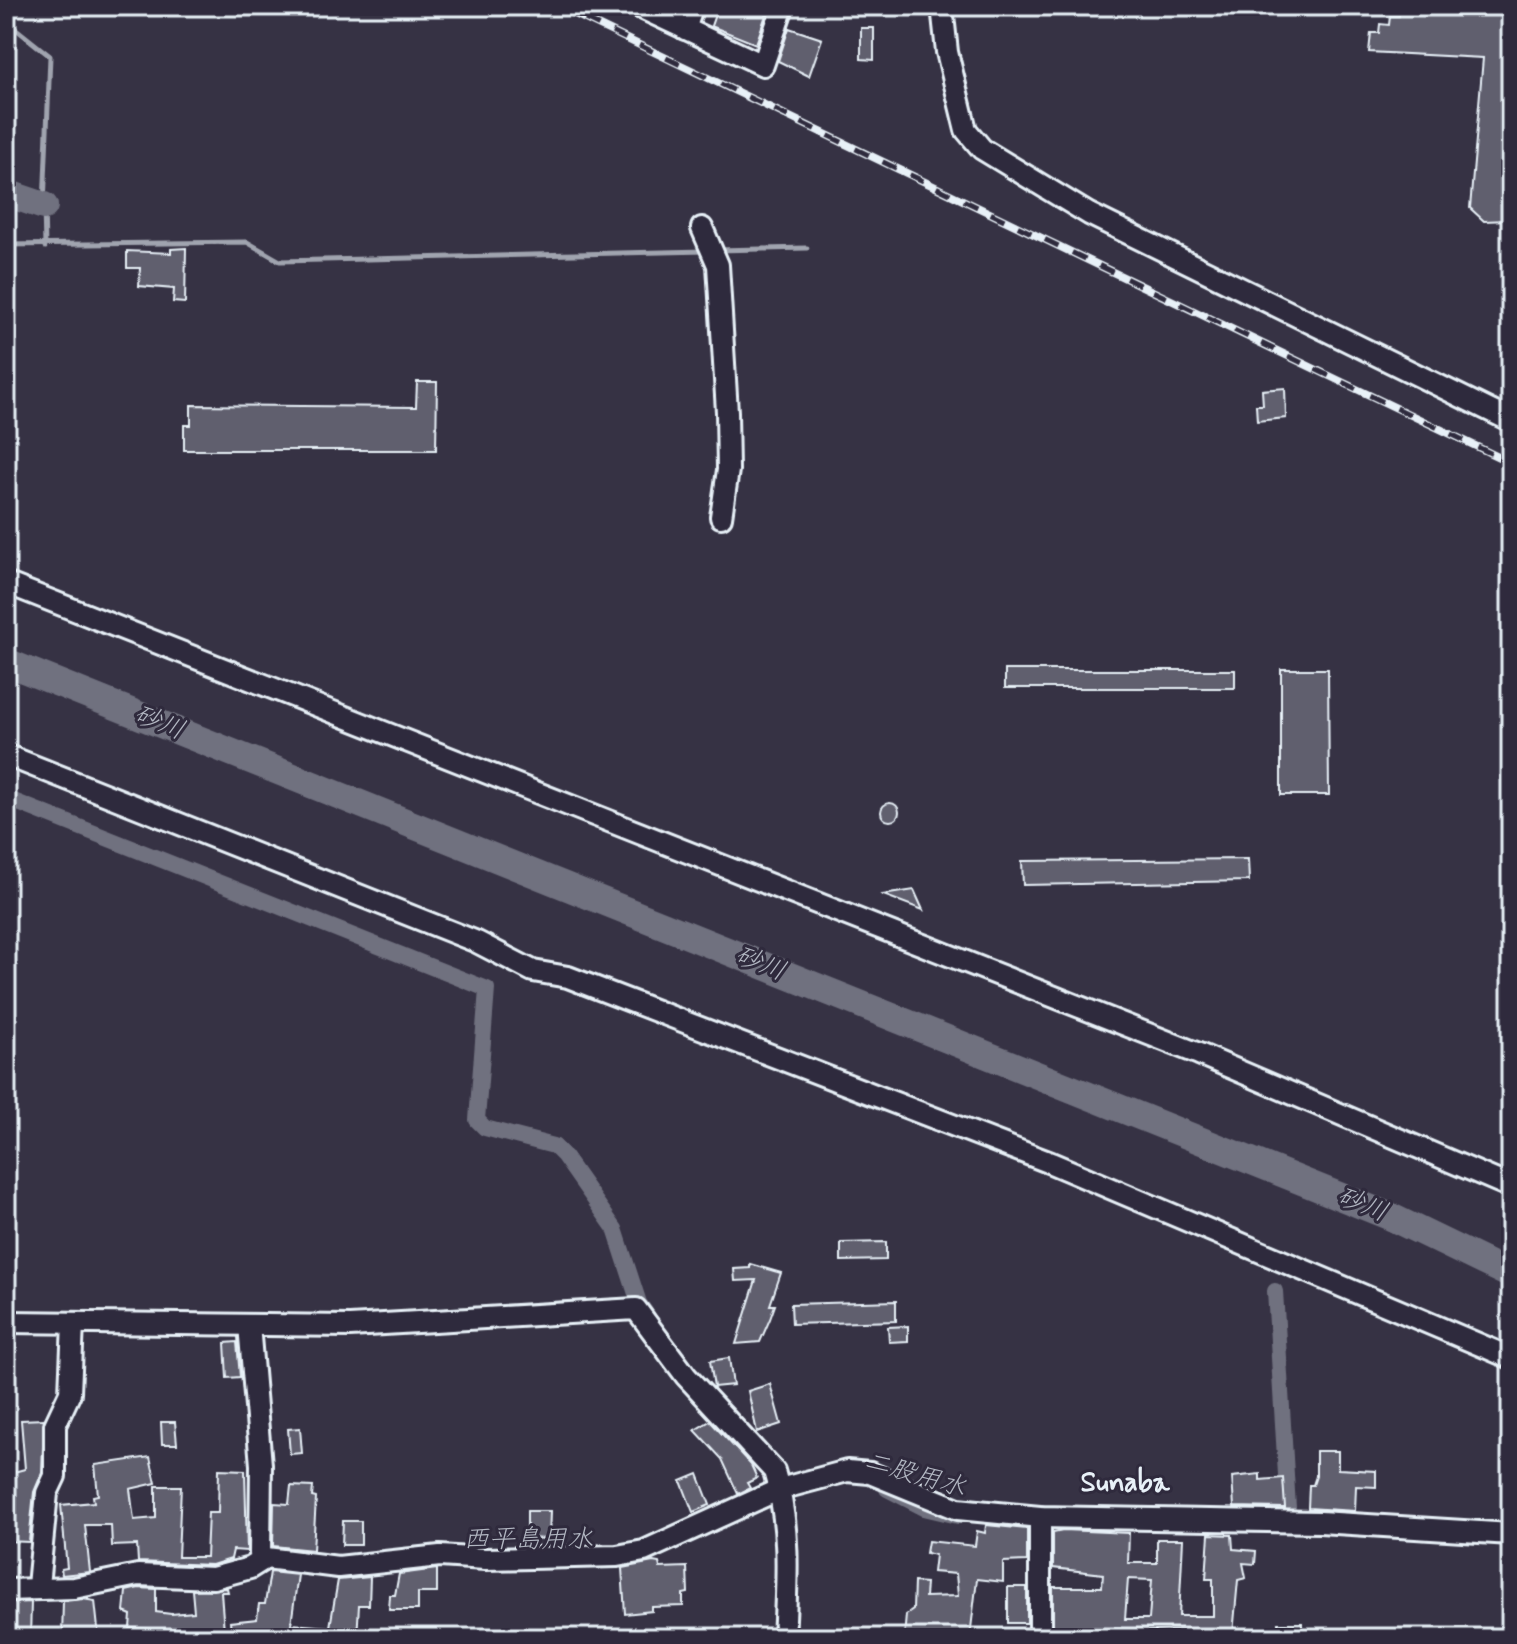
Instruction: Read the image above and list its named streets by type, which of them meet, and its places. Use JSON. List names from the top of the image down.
{
  "districts": ["Sunaba"],
  "water": ["砂川", "二股用水", "西平島用水"]
}
